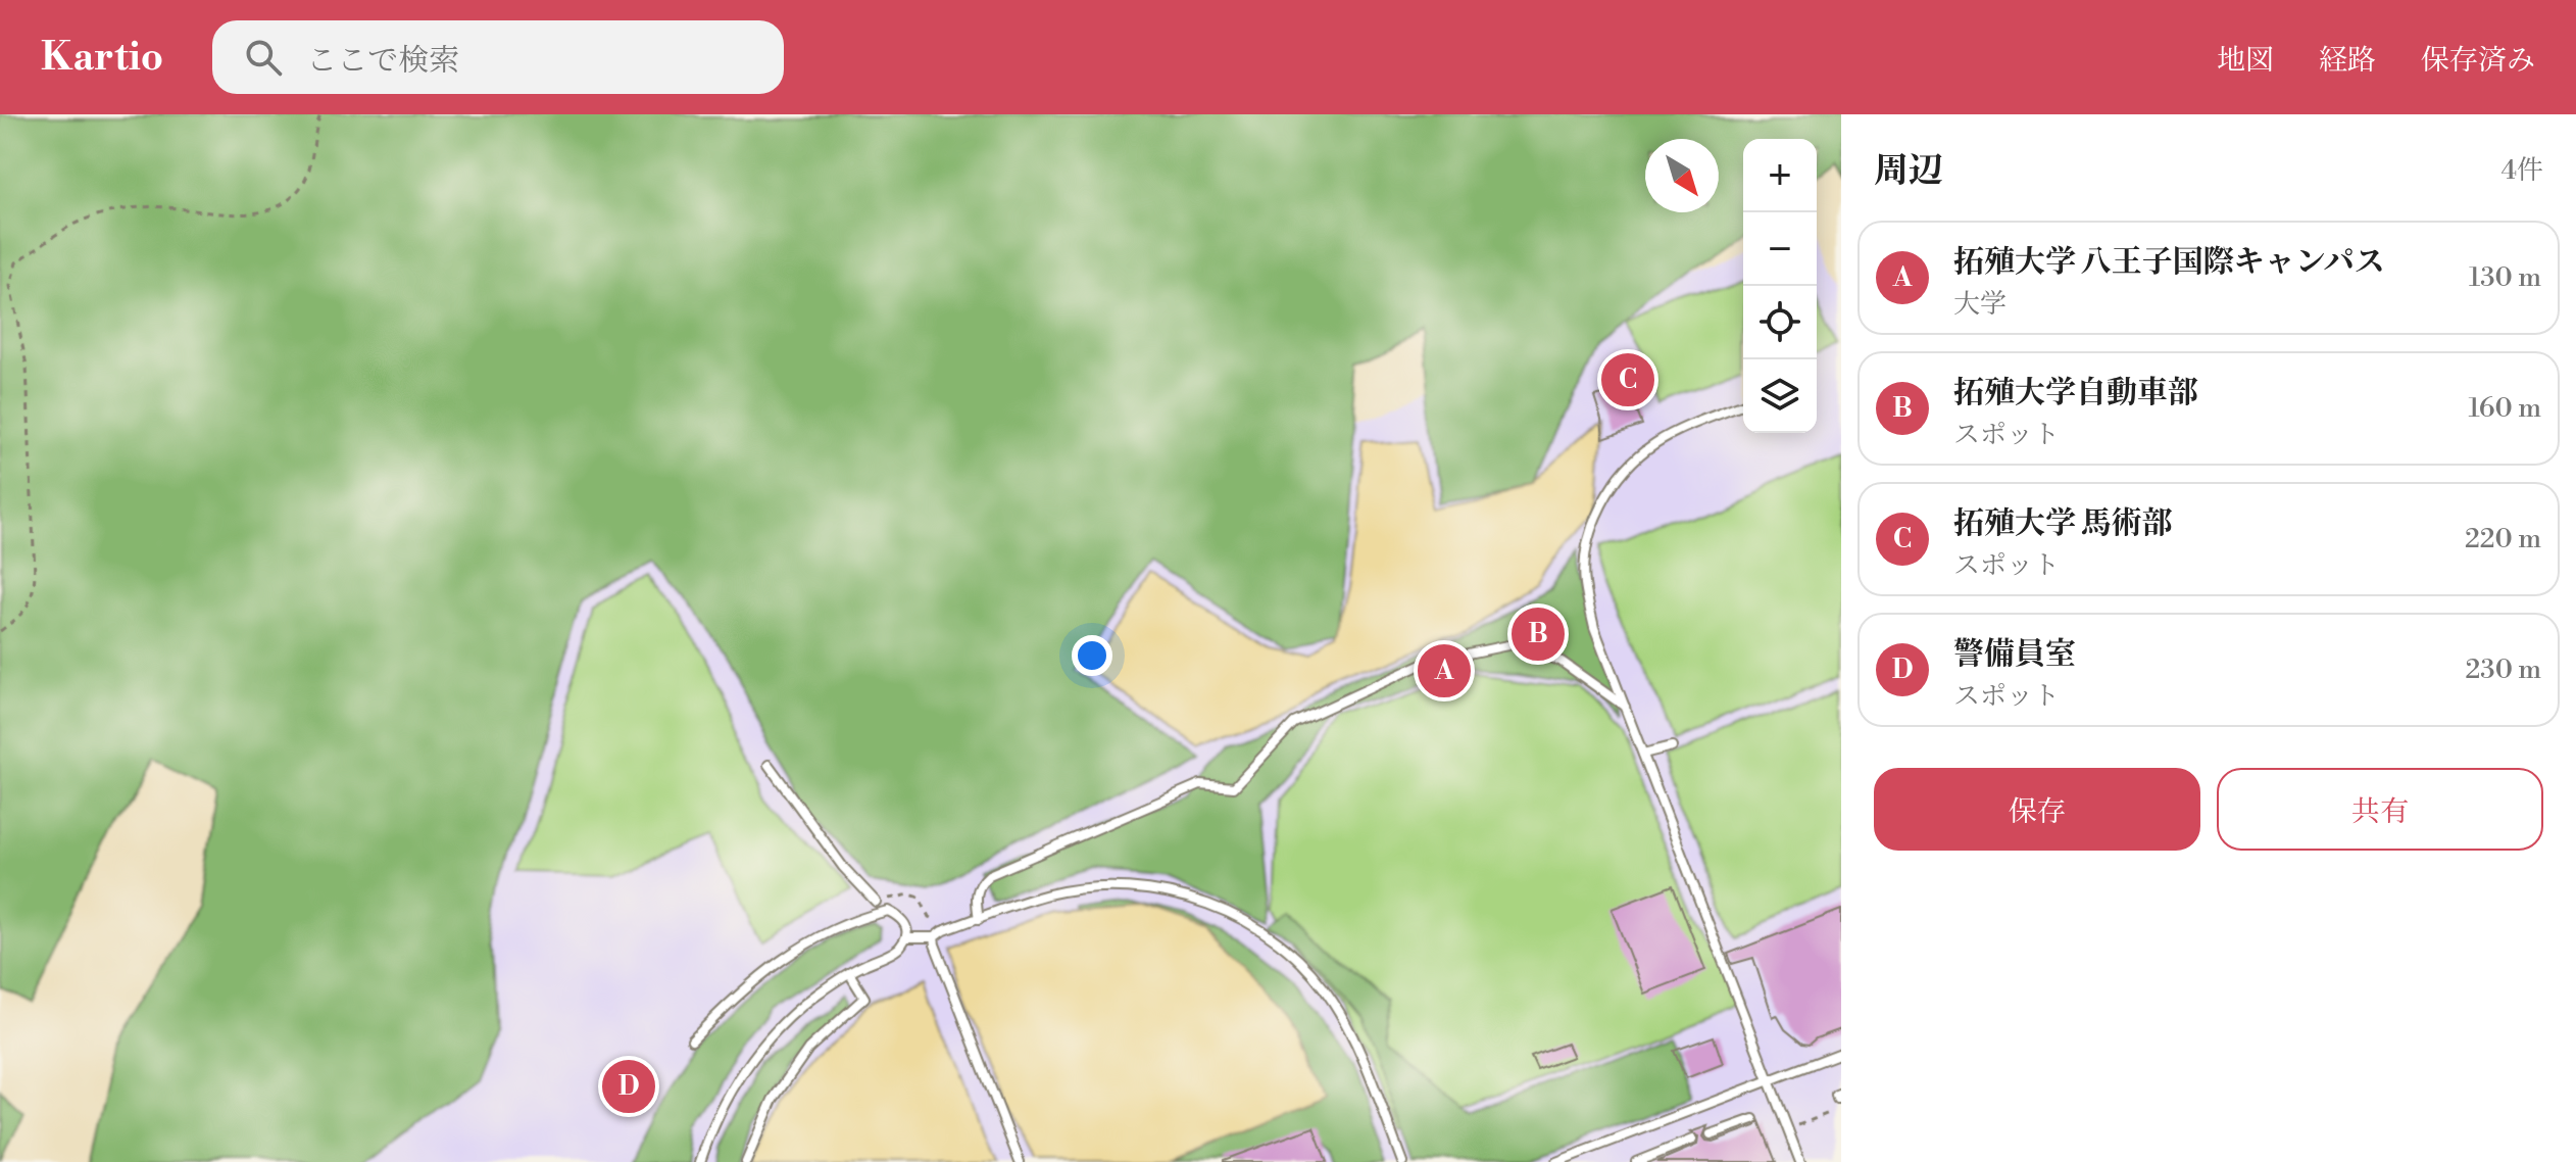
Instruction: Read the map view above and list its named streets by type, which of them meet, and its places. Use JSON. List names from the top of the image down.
{
  "north": "bottom right",
  "page": {
    "header": "Kartio",
    "search": "ここで検索",
    "nav": ["地図", "経路", "保存済み"],
    "heading": ["周辺", "4件"],
    "map_buttons": ["+", "−"],
    "list": [
      {
        "mark": "A",
        "name": "拓殖大学 八王子国際キャンパス",
        "note": "大学",
        "value": "130 m"
      },
      {
        "mark": "B",
        "name": "拓殖大学自動車部",
        "note": "スポット",
        "value": "160 m"
      },
      {
        "mark": "C",
        "name": "拓殖大学 馬術部",
        "note": "スポット",
        "value": "220 m"
      },
      {
        "mark": "D",
        "name": "警備員室",
        "note": "スポット",
        "value": "230 m"
      }
    ],
    "pins": [
      "C",
      "B",
      "A",
      "D"
    ],
    "buttons": ["保存", "共有"]
  }
}
